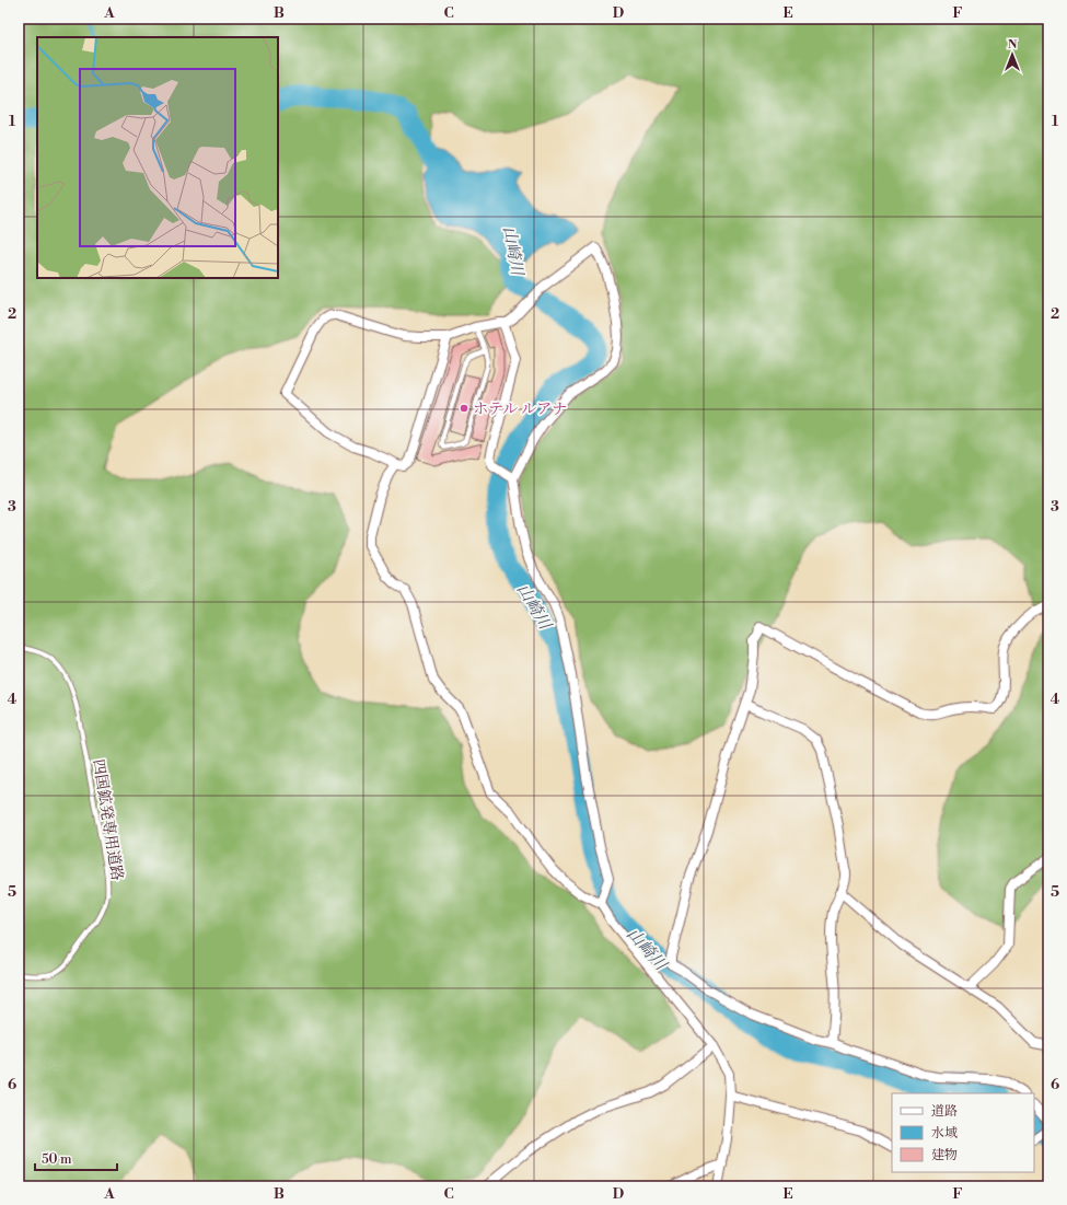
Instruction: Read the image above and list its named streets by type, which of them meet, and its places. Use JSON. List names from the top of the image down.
{
  "streets": {
    "lane": ["四国鉱発専用道路"]
  },
  "water": ["山崎川"],
  "places": ["ホテル ルアナ"],
  "legend": ["道路", "水域", "建物"],
  "scale_bar": "50 m",
  "north": "top",
  "grid": {
    "columns": [
      "A",
      "B",
      "C",
      "D",
      "E",
      "F"
    ],
    "rows": [
      "1",
      "2",
      "3",
      "4",
      "5",
      "6"
    ]
  }
}
